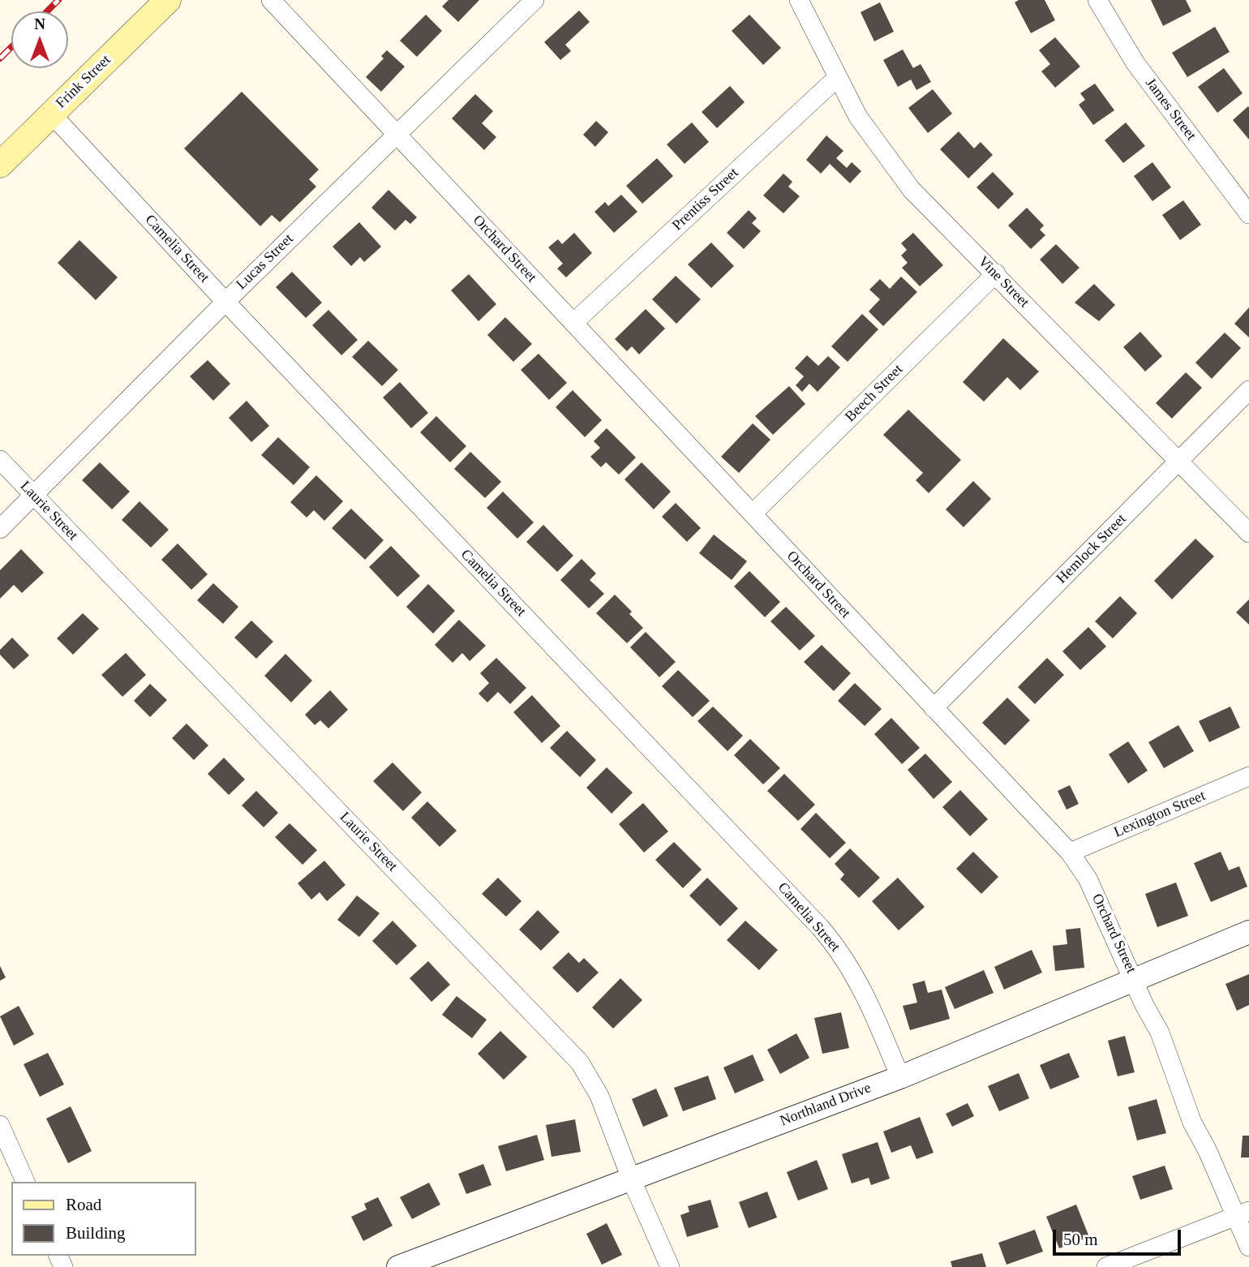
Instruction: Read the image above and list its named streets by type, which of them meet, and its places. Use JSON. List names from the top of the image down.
{
  "streets": {
    "main road": ["Frink Street"],
    "street": [
      "James Street",
      "Prentiss Street",
      "Camelia Street",
      "Orchard Street",
      "Lucas Street",
      "Vine Street",
      "Beech Street",
      "Laurie Street",
      "Hemlock Street",
      "Lexington Street",
      "Northland Drive"
    ]
  },
  "crossings": [
    ["Frink Street", "Camelia Street"],
    ["Prentiss Street", "Orchard Street"],
    ["Prentiss Street", "Vine Street"],
    ["Camelia Street", "Lucas Street"],
    ["Camelia Street", "Northland Drive"],
    ["Orchard Street", "Lucas Street"],
    ["Orchard Street", "Beech Street"],
    ["Orchard Street", "Hemlock Street"],
    ["Orchard Street", "Lexington Street"],
    ["Orchard Street", "Northland Drive"],
    ["Lucas Street", "Laurie Street"],
    ["Vine Street", "Beech Street"],
    ["Vine Street", "Hemlock Street"],
    ["Laurie Street", "Northland Drive"]
  ],
  "legend": ["Road", "Building"],
  "scale_bar": "50 m",
  "north": "top"
}
